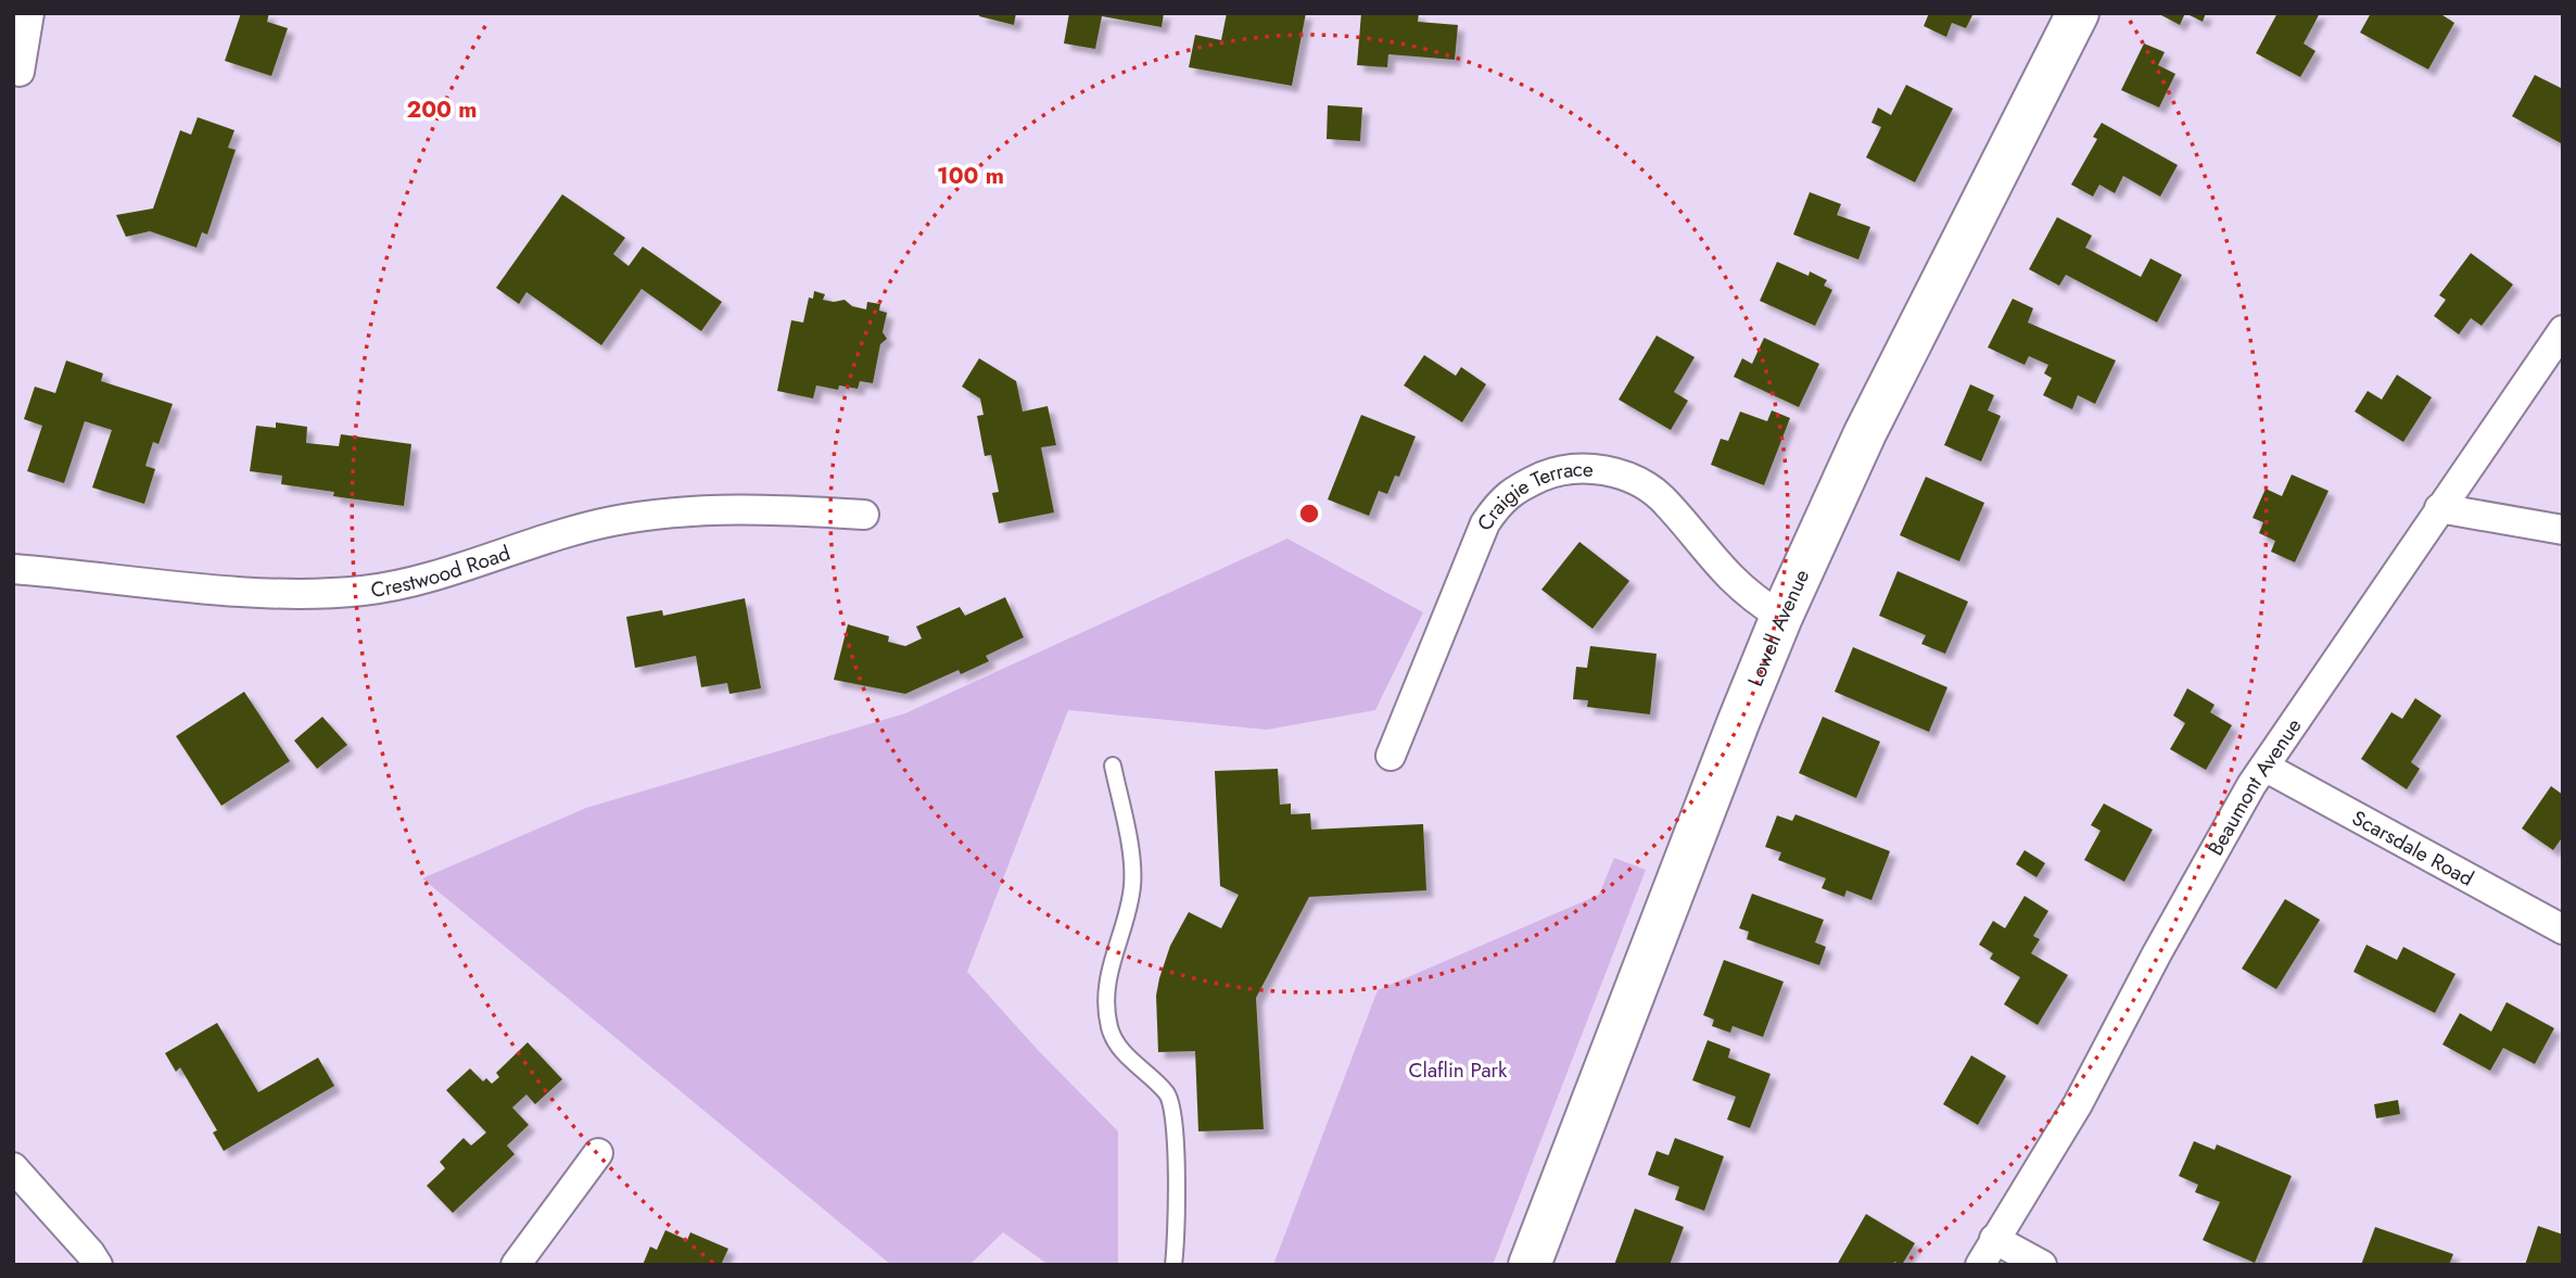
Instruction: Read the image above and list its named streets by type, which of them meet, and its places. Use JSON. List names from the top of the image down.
{
  "streets": {
    "street": [
      "Craigie Terrace",
      "Crestwood Road",
      "Lowell Avenue",
      "Beaumont Avenue",
      "Scarsdale Road"
    ]
  },
  "crossings": [
    ["Craigie Terrace", "Lowell Avenue"],
    ["Beaumont Avenue", "Scarsdale Road"]
  ],
  "parks": ["Claflin Park"],
  "rings": ["200 m", "100 m"]
}
